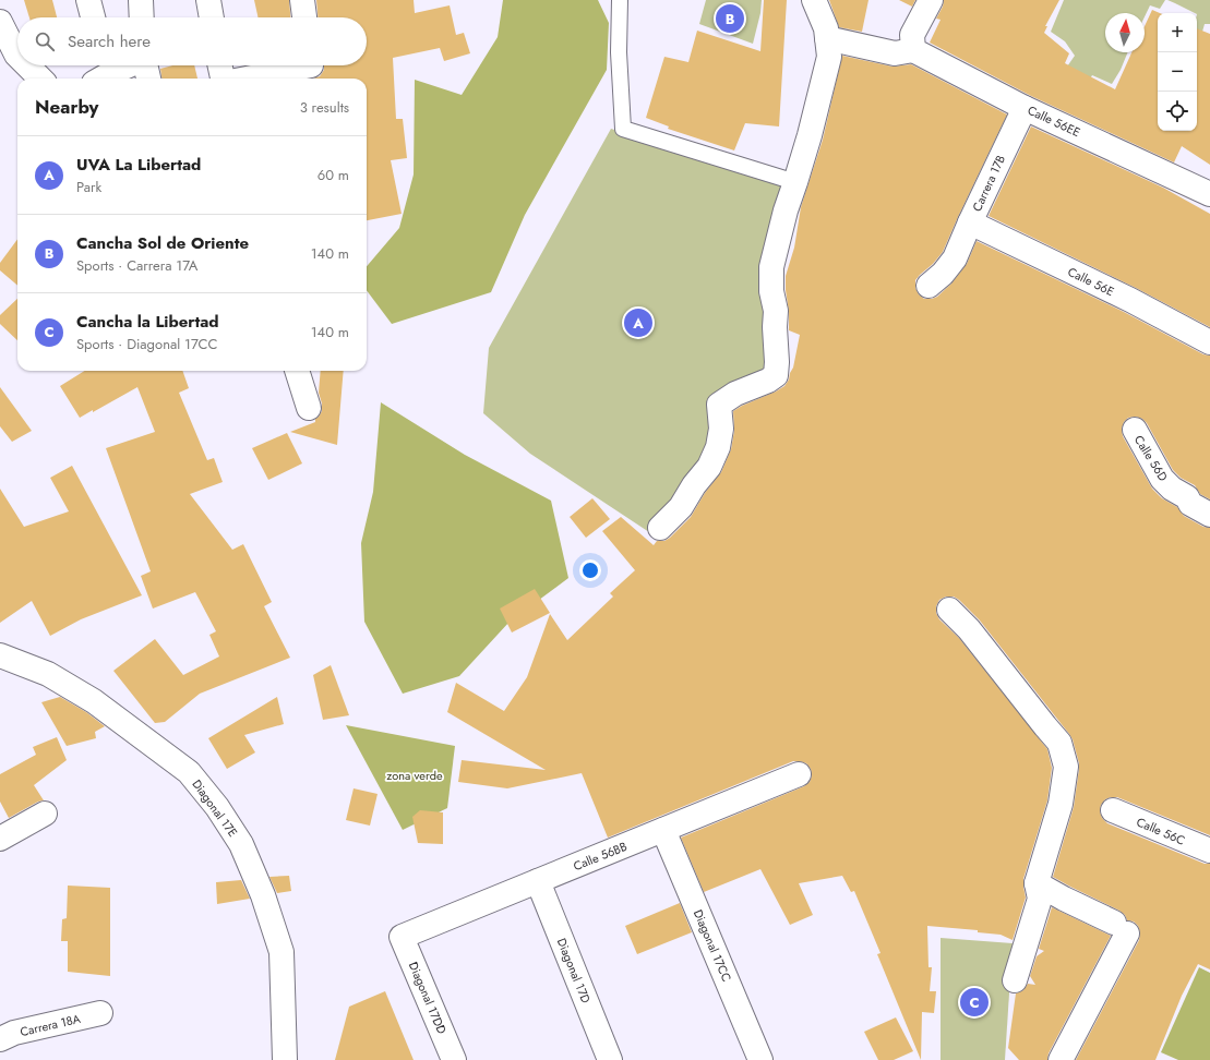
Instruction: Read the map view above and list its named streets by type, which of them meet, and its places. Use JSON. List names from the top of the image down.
{
  "streets": {
    "street": [
      "Calle 56EE",
      "Carrera 17B",
      "Calle 56E",
      "Calle 56D",
      "Diagonal 17E",
      "Calle 56C",
      "Calle 56BB",
      "Diagonal 17CC",
      "Diagonal 17D",
      "Diagonal 17DD",
      "Carrera 18A"
    ]
  },
  "crossings": [
    ["Calle 56EE", "Carrera 17B"],
    ["Carrera 17B", "Calle 56E"],
    ["Calle 56BB", "Diagonal 17CC"],
    ["Calle 56BB", "Diagonal 17D"],
    ["Calle 56BB", "Diagonal 17DD"]
  ],
  "parks": ["zona verde"],
  "north": "top",
  "page": {
    "pins": ["B", "A", "C"],
    "map_buttons": ["+", "−"],
    "search": "Search here",
    "heading": ["Nearby", "3 results"],
    "list": [
      {
        "mark": "A",
        "name": "UVA La Libertad",
        "note": "Park",
        "value": "60 m"
      },
      {
        "mark": "B",
        "name": "Cancha Sol de Oriente",
        "note": "Sports · Carrera 17A",
        "value": "140 m"
      },
      {
        "mark": "C",
        "name": "Cancha la Libertad",
        "note": "Sports · Diagonal 17CC",
        "value": "140 m"
      }
    ]
  }
}
